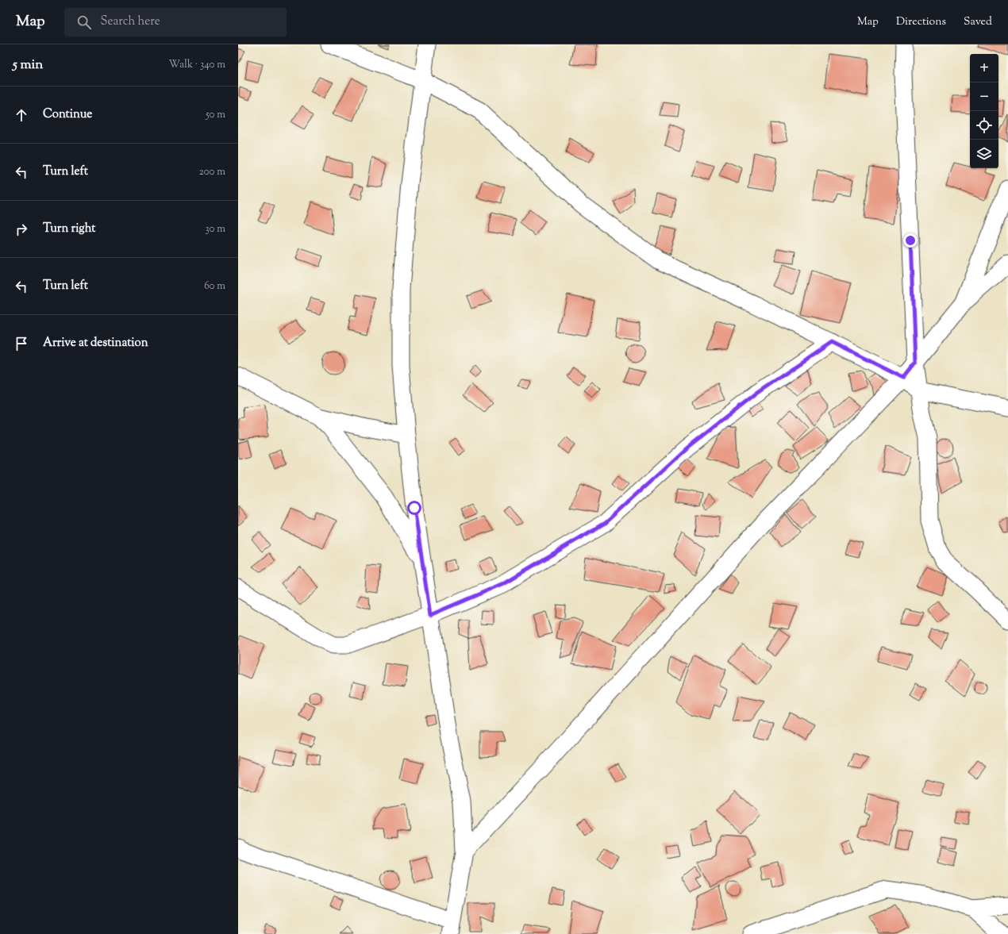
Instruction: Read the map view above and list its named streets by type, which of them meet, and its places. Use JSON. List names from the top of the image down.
{
  "page": {
    "header": "Map",
    "search": "Search here",
    "nav": ["Map", "Directions", "Saved"],
    "heading": ["5 min", "Walk · 340 m"],
    "map_buttons": ["+", "−"],
    "list": [
      ["Continue", "50 m"],
      ["Turn left", "200 m"],
      ["Turn right", "30 m"],
      ["Turn left", "60 m"],
      "Arrive at destination"
    ]
  }
}
